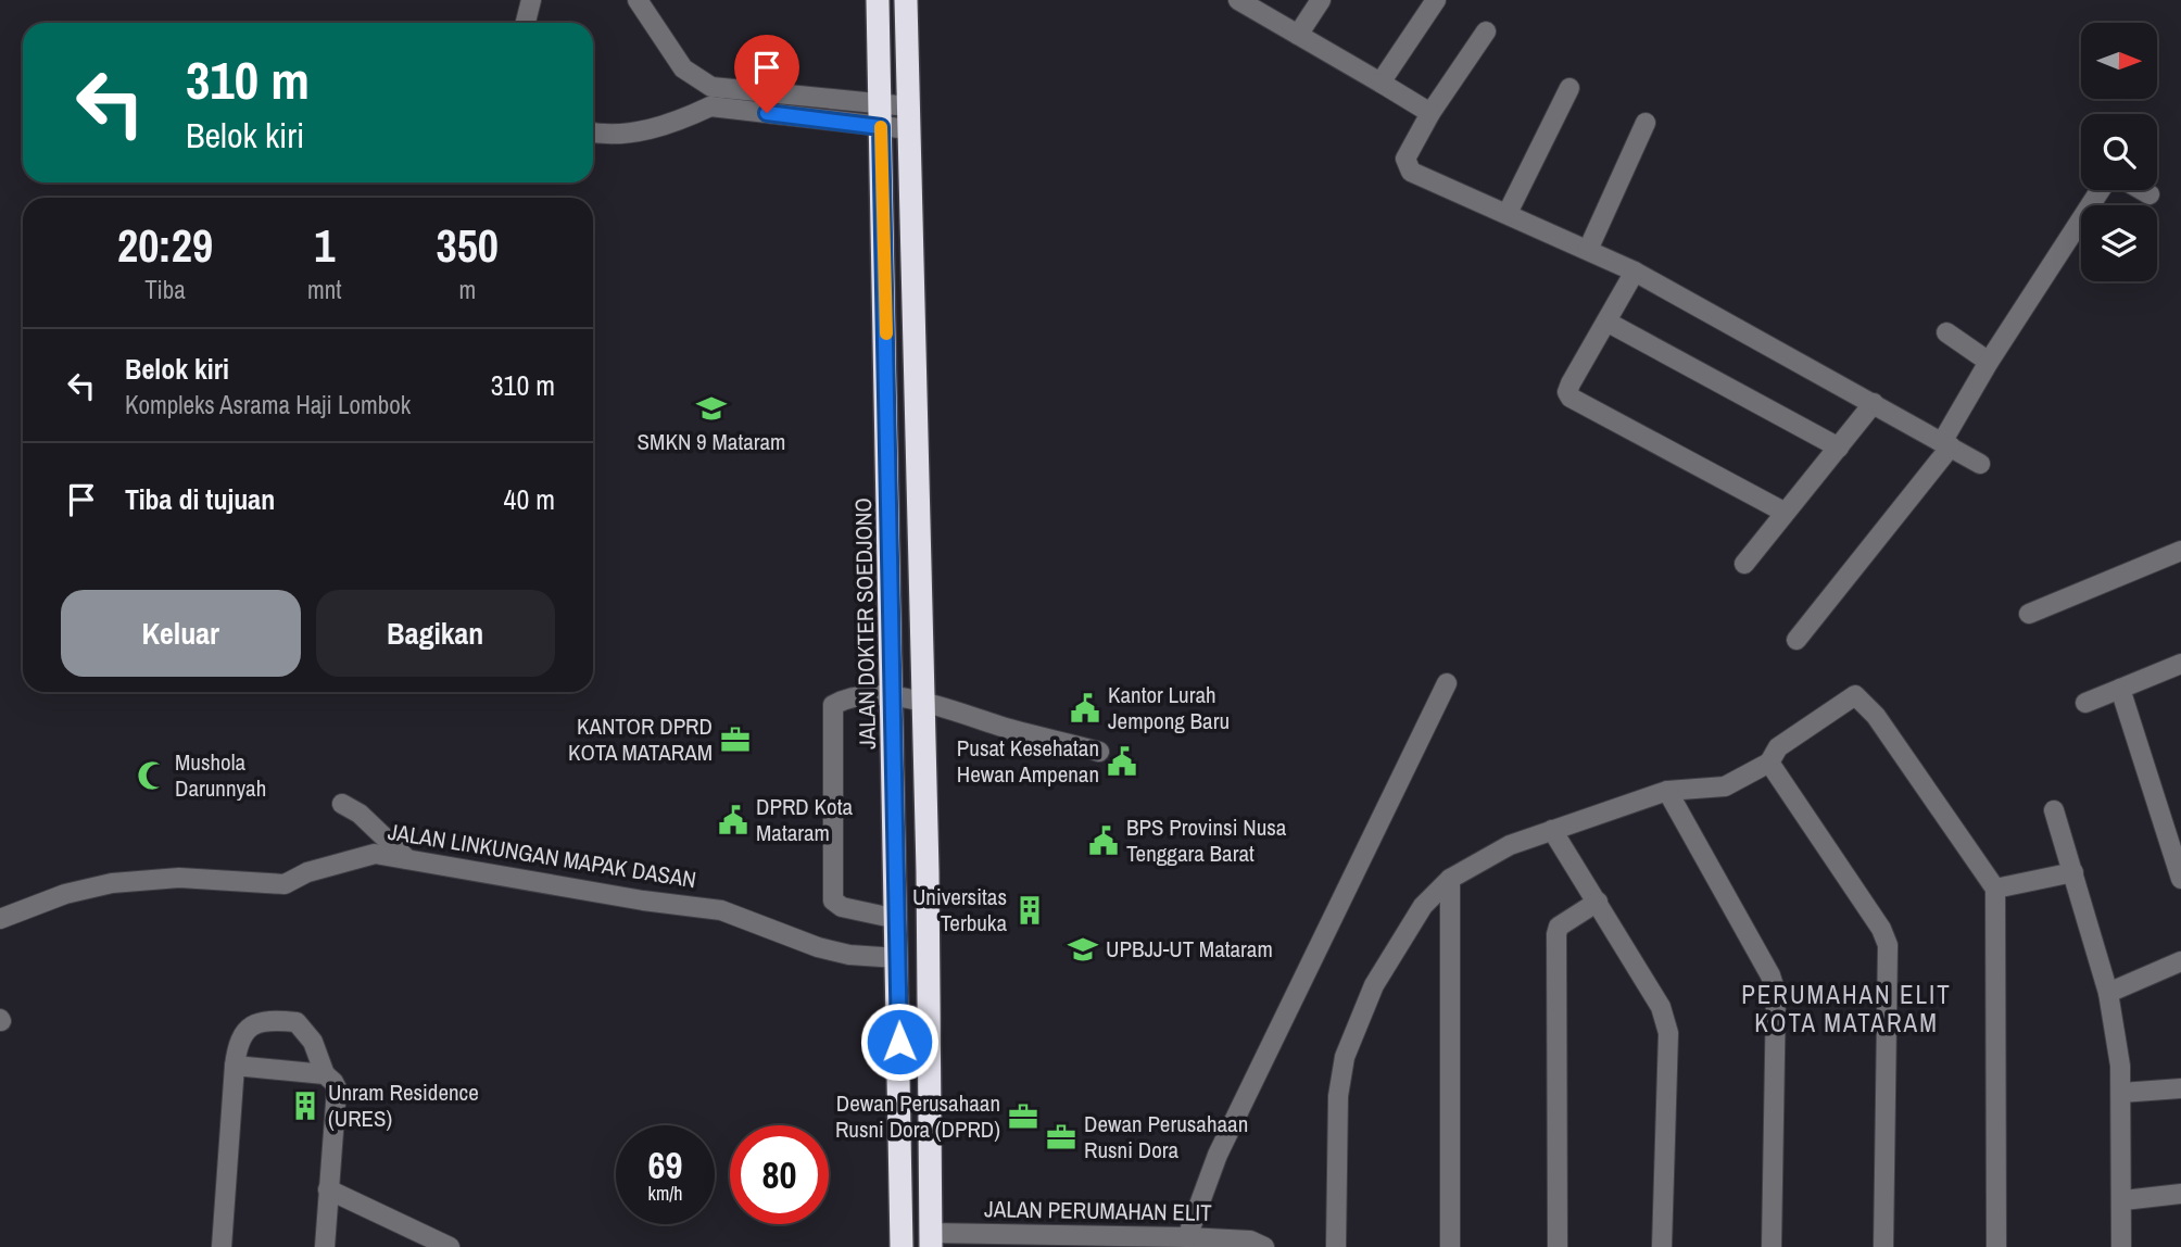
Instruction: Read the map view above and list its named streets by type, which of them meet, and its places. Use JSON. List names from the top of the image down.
{
  "streets": {
    "highway": ["JALAN DOKTER SOEDJONO"],
    "street": ["JALAN LINKUNGAN MAPAK DASAN", "JALAN PERUMAHAN ELIT"]
  },
  "crossings": [
    ["JALAN DOKTER SOEDJONO", "JALAN LINKUNGAN MAPAK DASAN"]
  ],
  "districts": ["PERUMAHAN ELIT KOTA MATARAM"],
  "places": {
    "school or university": ["SMKN 9 Mataram", "UPBJJ-UT Mataram"],
    "public building": [
      "Kantor Lurah Jempong Baru",
      "Pusat Kesehatan Hewan Ampenan",
      "DPRD Kota Mataram",
      "BPS Provinsi Nusa Tenggara Barat"
    ],
    "office": ["KANTOR DPRD KOTA MATARAM", "Dewan Perusahaan Rusni Dora (DPRD)", "Dewan Perusahaan Rusni Dora"],
    "mosque": ["Mushola Darunnyah"],
    "building": ["Universitas Terbuka", "Unram Residence (URES)"]
  },
  "north": "right",
  "page": {
    "turn": ["310 m", "Belok kiri"],
    "eta": [
      "20:29",
      "Tiba",
      "1",
      "mnt",
      "350",
      "m"
    ],
    "list": [
      {
        "name": "Belok kiri",
        "note": "Kompleks Asrama Haji Lombok",
        "value": "310 m"
      },
      {
        "name": "Tiba di tujuan",
        "value": "40 m"
      }
    ],
    "buttons": ["Keluar", "Bagikan"],
    "speed": "69 km/h",
    "limit": "80"
  }
}
